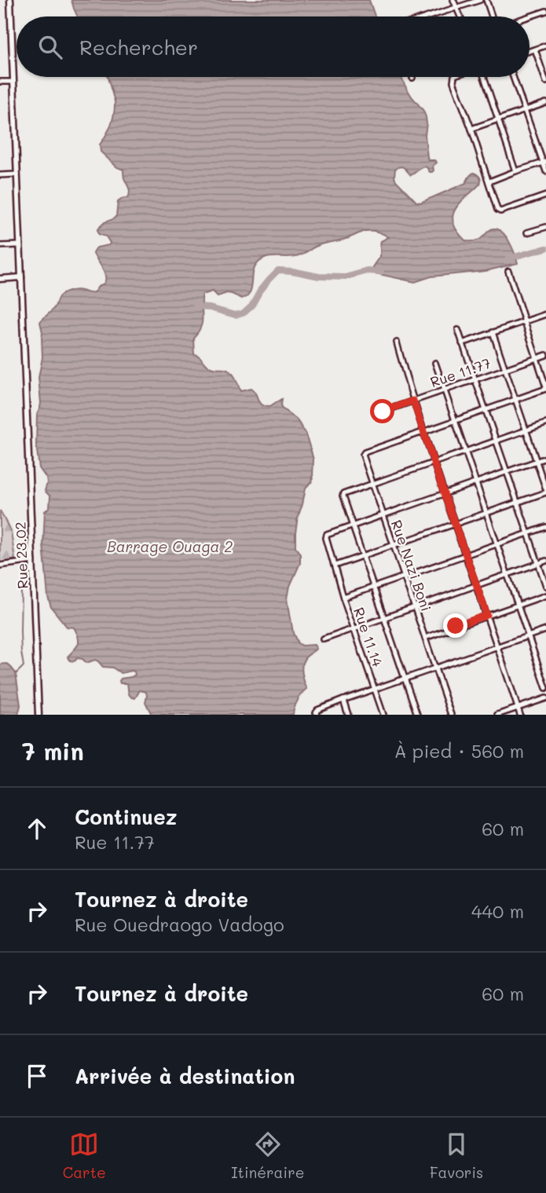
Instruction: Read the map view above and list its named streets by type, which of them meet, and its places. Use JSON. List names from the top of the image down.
{
  "streets": {
    "street": [
      "Rue 11.77",
      "Rue 23.02",
      "Rue Nazi Boni",
      "Rue 11.14"
    ]
  },
  "water": ["Barrage Ouaga 2"],
  "page": {
    "search": "Rechercher",
    "heading": ["7 min", "À pied · 560 m"],
    "list": [
      ["Continuez", "Rue 11.77", "60 m"],
      ["Tournez à droite", "Rue Ouedraogo Vadogo", "440 m"],
      ["Tournez à droite", "60 m"],
      "Arrivée à destination"
    ],
    "nav": ["Carte", "Itinéraire", "Favoris"]
  }
}
